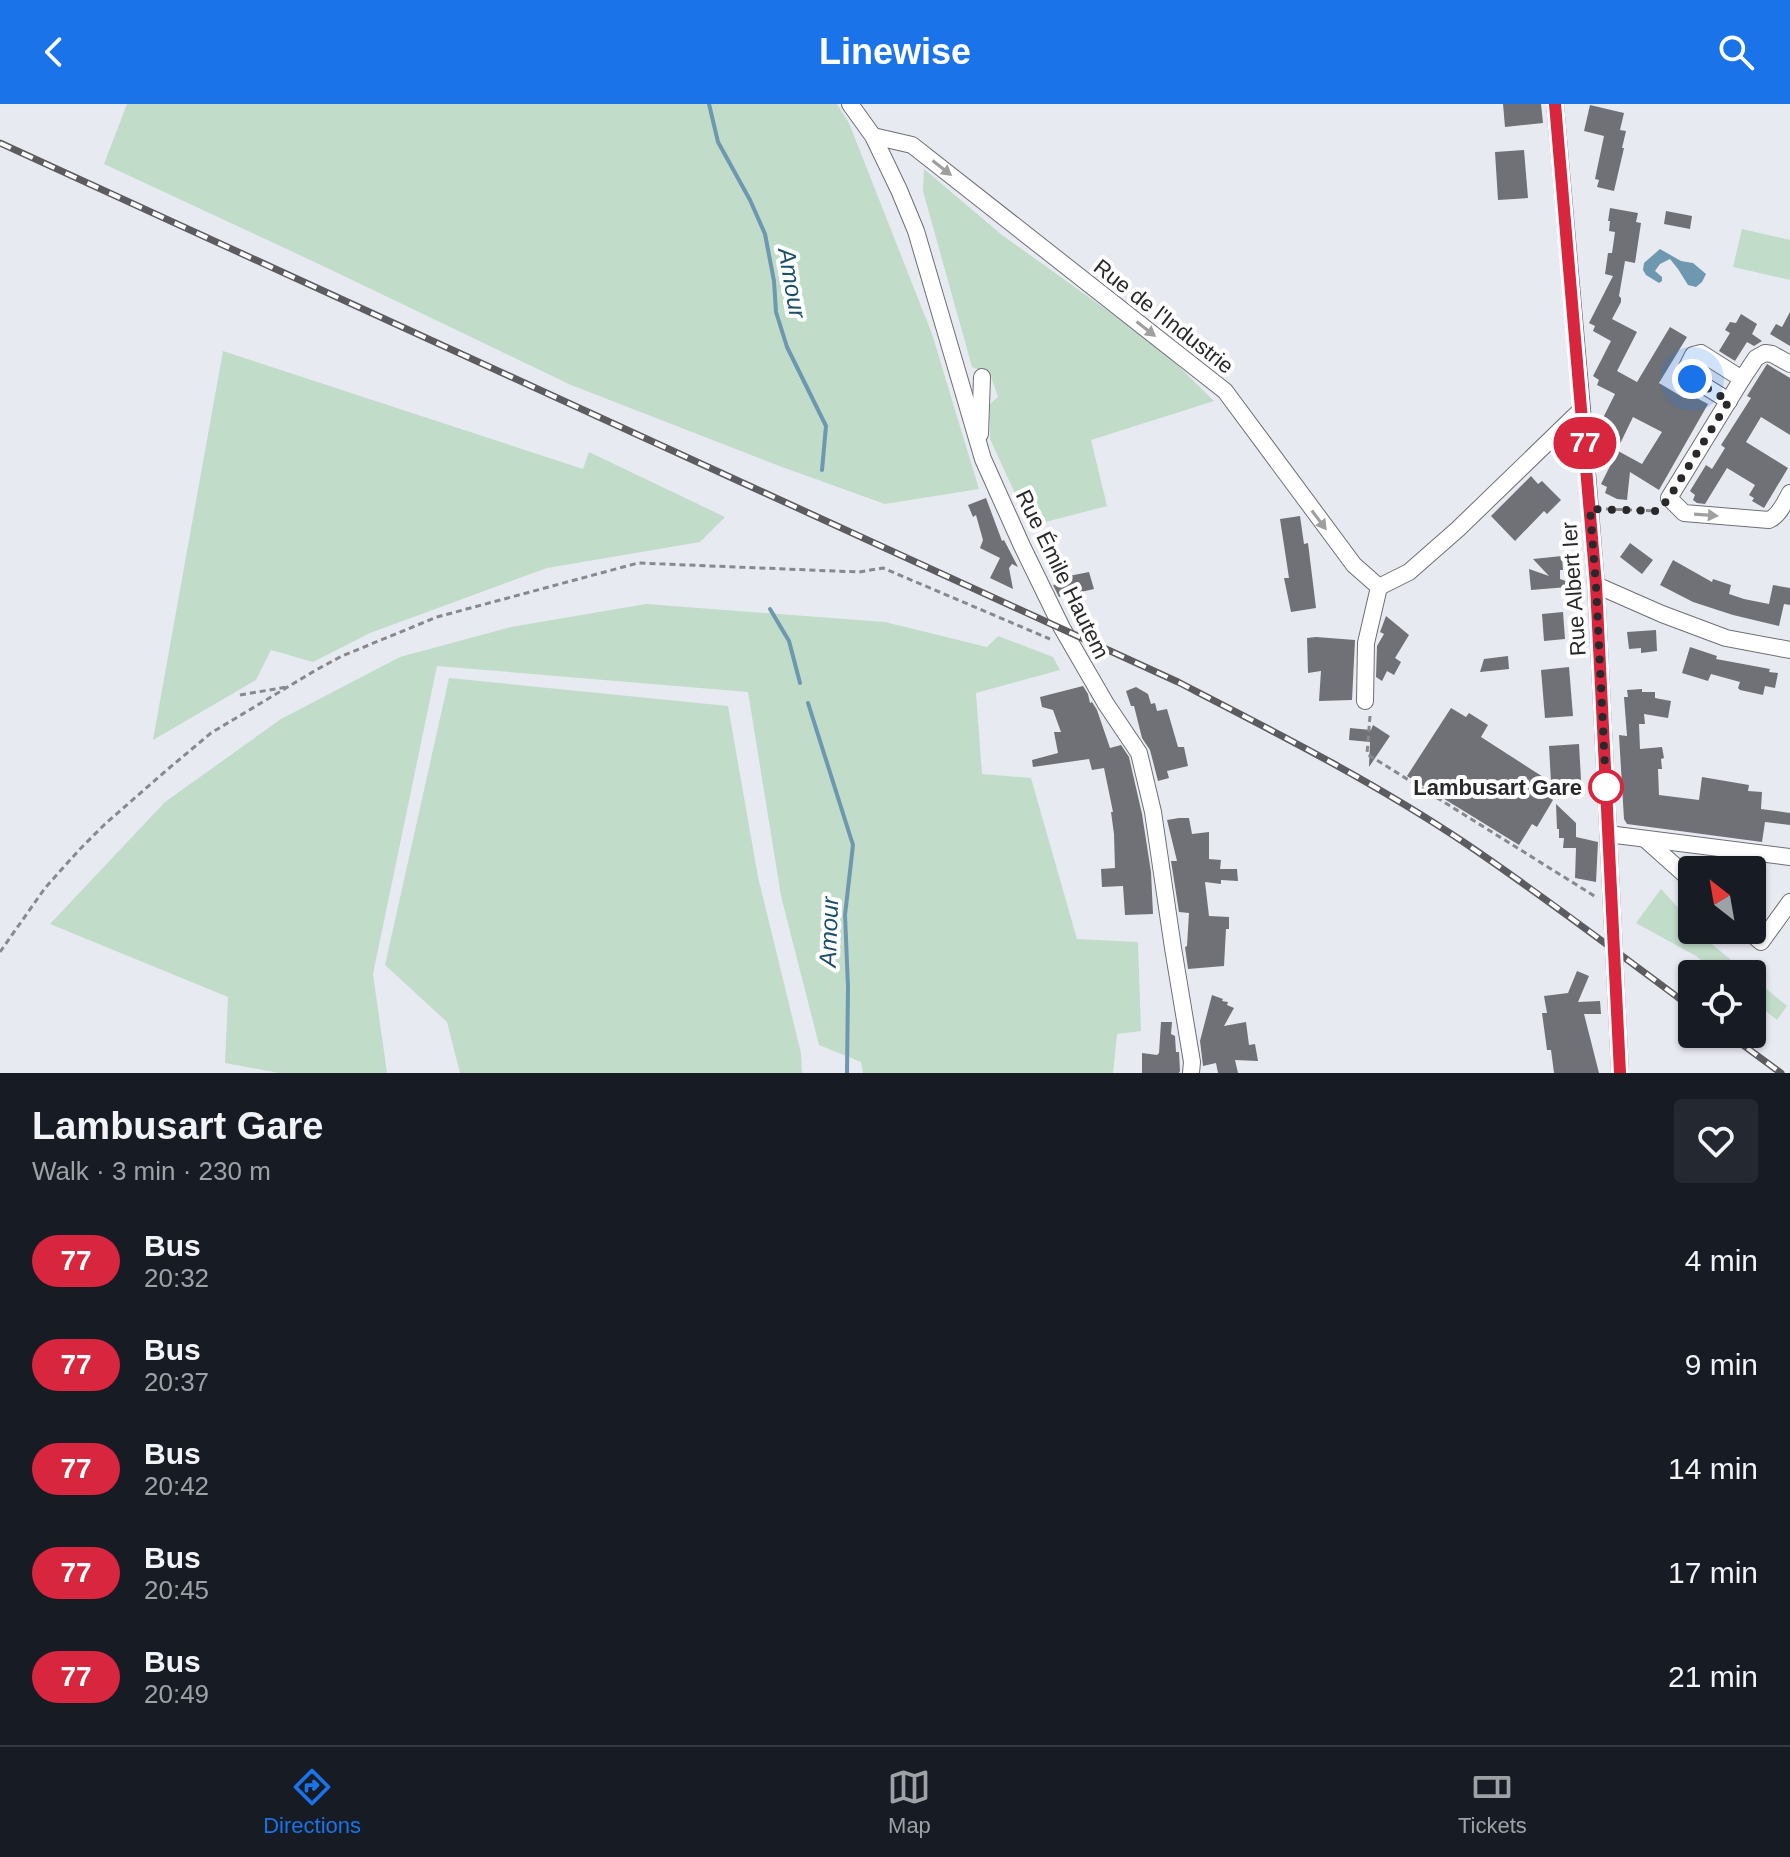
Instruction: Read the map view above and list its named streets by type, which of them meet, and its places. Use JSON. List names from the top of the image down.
{
  "streets": {
    "street": ["Rue de l'Industrie", "Rue Émile Hautem", "Rue Albert Ier"]
  },
  "crossings": [
    ["Rue de l'Industrie", "Rue Émile Hautem"]
  ],
  "one_way": ["Rue de l'Industrie"],
  "water": ["Amour"],
  "places": ["Lambusart Gare"],
  "lines": ["bus line 77"],
  "north": "top left",
  "page": {
    "header": "Linewise",
    "on_map": "77",
    "heading": ["Lambusart Gare", "Walk · 3 min · 230 m"],
    "list": [
      {
        "mark": "77",
        "name": "Bus",
        "note": "20:32",
        "value": "4 min"
      },
      {
        "mark": "77",
        "name": "Bus",
        "note": "20:37",
        "value": "9 min"
      },
      {
        "mark": "77",
        "name": "Bus",
        "note": "20:42",
        "value": "14 min"
      },
      {
        "mark": "77",
        "name": "Bus",
        "note": "20:45",
        "value": "17 min"
      },
      {
        "mark": "77",
        "name": "Bus",
        "note": "20:49",
        "value": "21 min"
      }
    ],
    "tabs": ["Directions", "Map", "Tickets"]
  }
}
